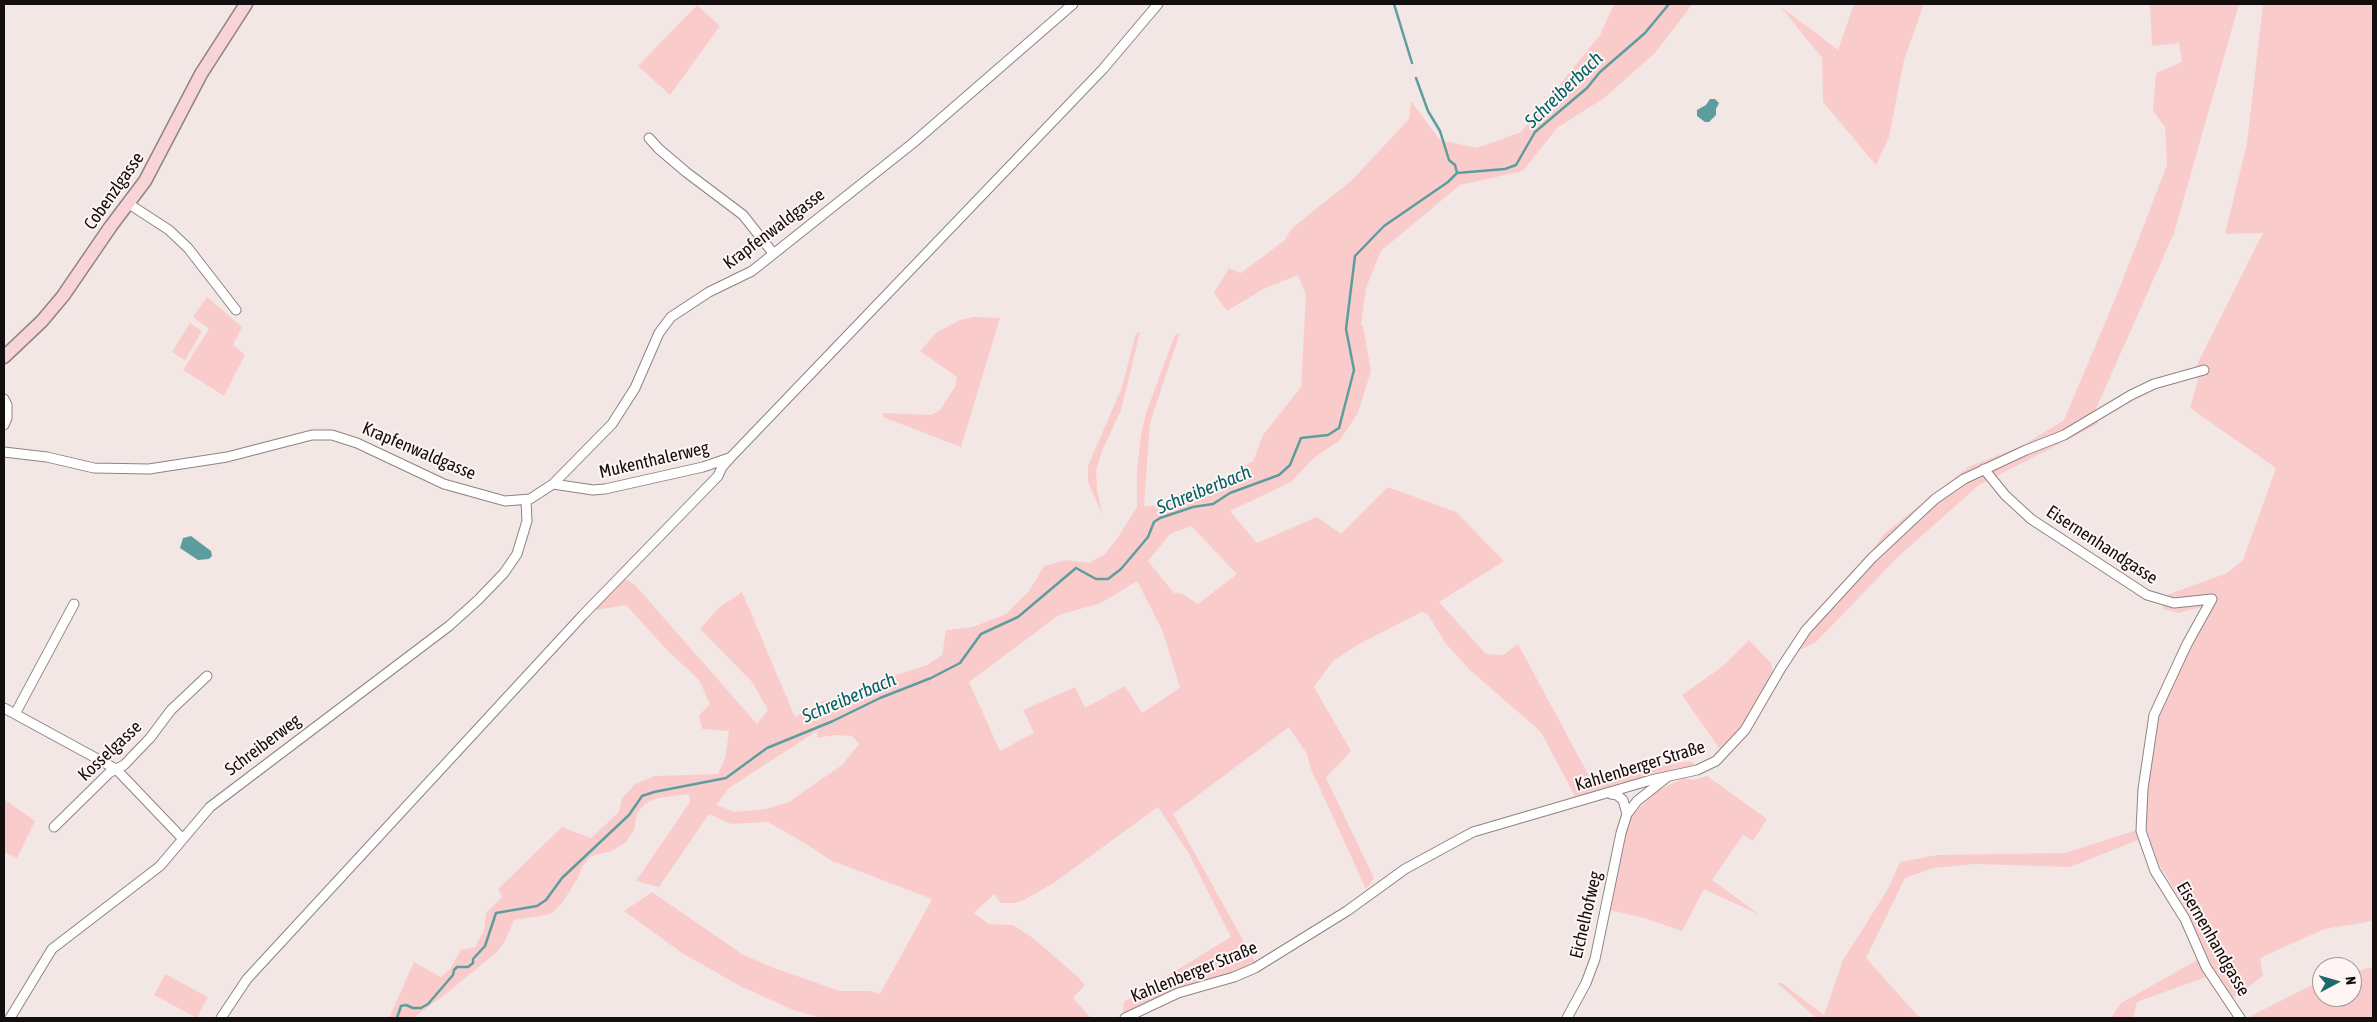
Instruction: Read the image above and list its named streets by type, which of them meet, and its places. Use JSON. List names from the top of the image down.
{
  "streets": {
    "street": [
      "Cobenzlgasse",
      "Krapfenwaldgasse",
      "Mukenthalerweg",
      "Eisernenhandgasse",
      "Schreiberweg",
      "Kosselgasse",
      "Kahlenberger Straße",
      "Eichelhofweg"
    ]
  },
  "crossings": [
    ["Krapfenwaldgasse", "Mukenthalerweg"],
    ["Krapfenwaldgasse", "Schreiberweg"],
    ["Eisernenhandgasse", "Kahlenberger Straße"],
    ["Kahlenberger Straße", "Eichelhofweg"]
  ],
  "water": ["Schreiberbach"],
  "north": "right"
}
